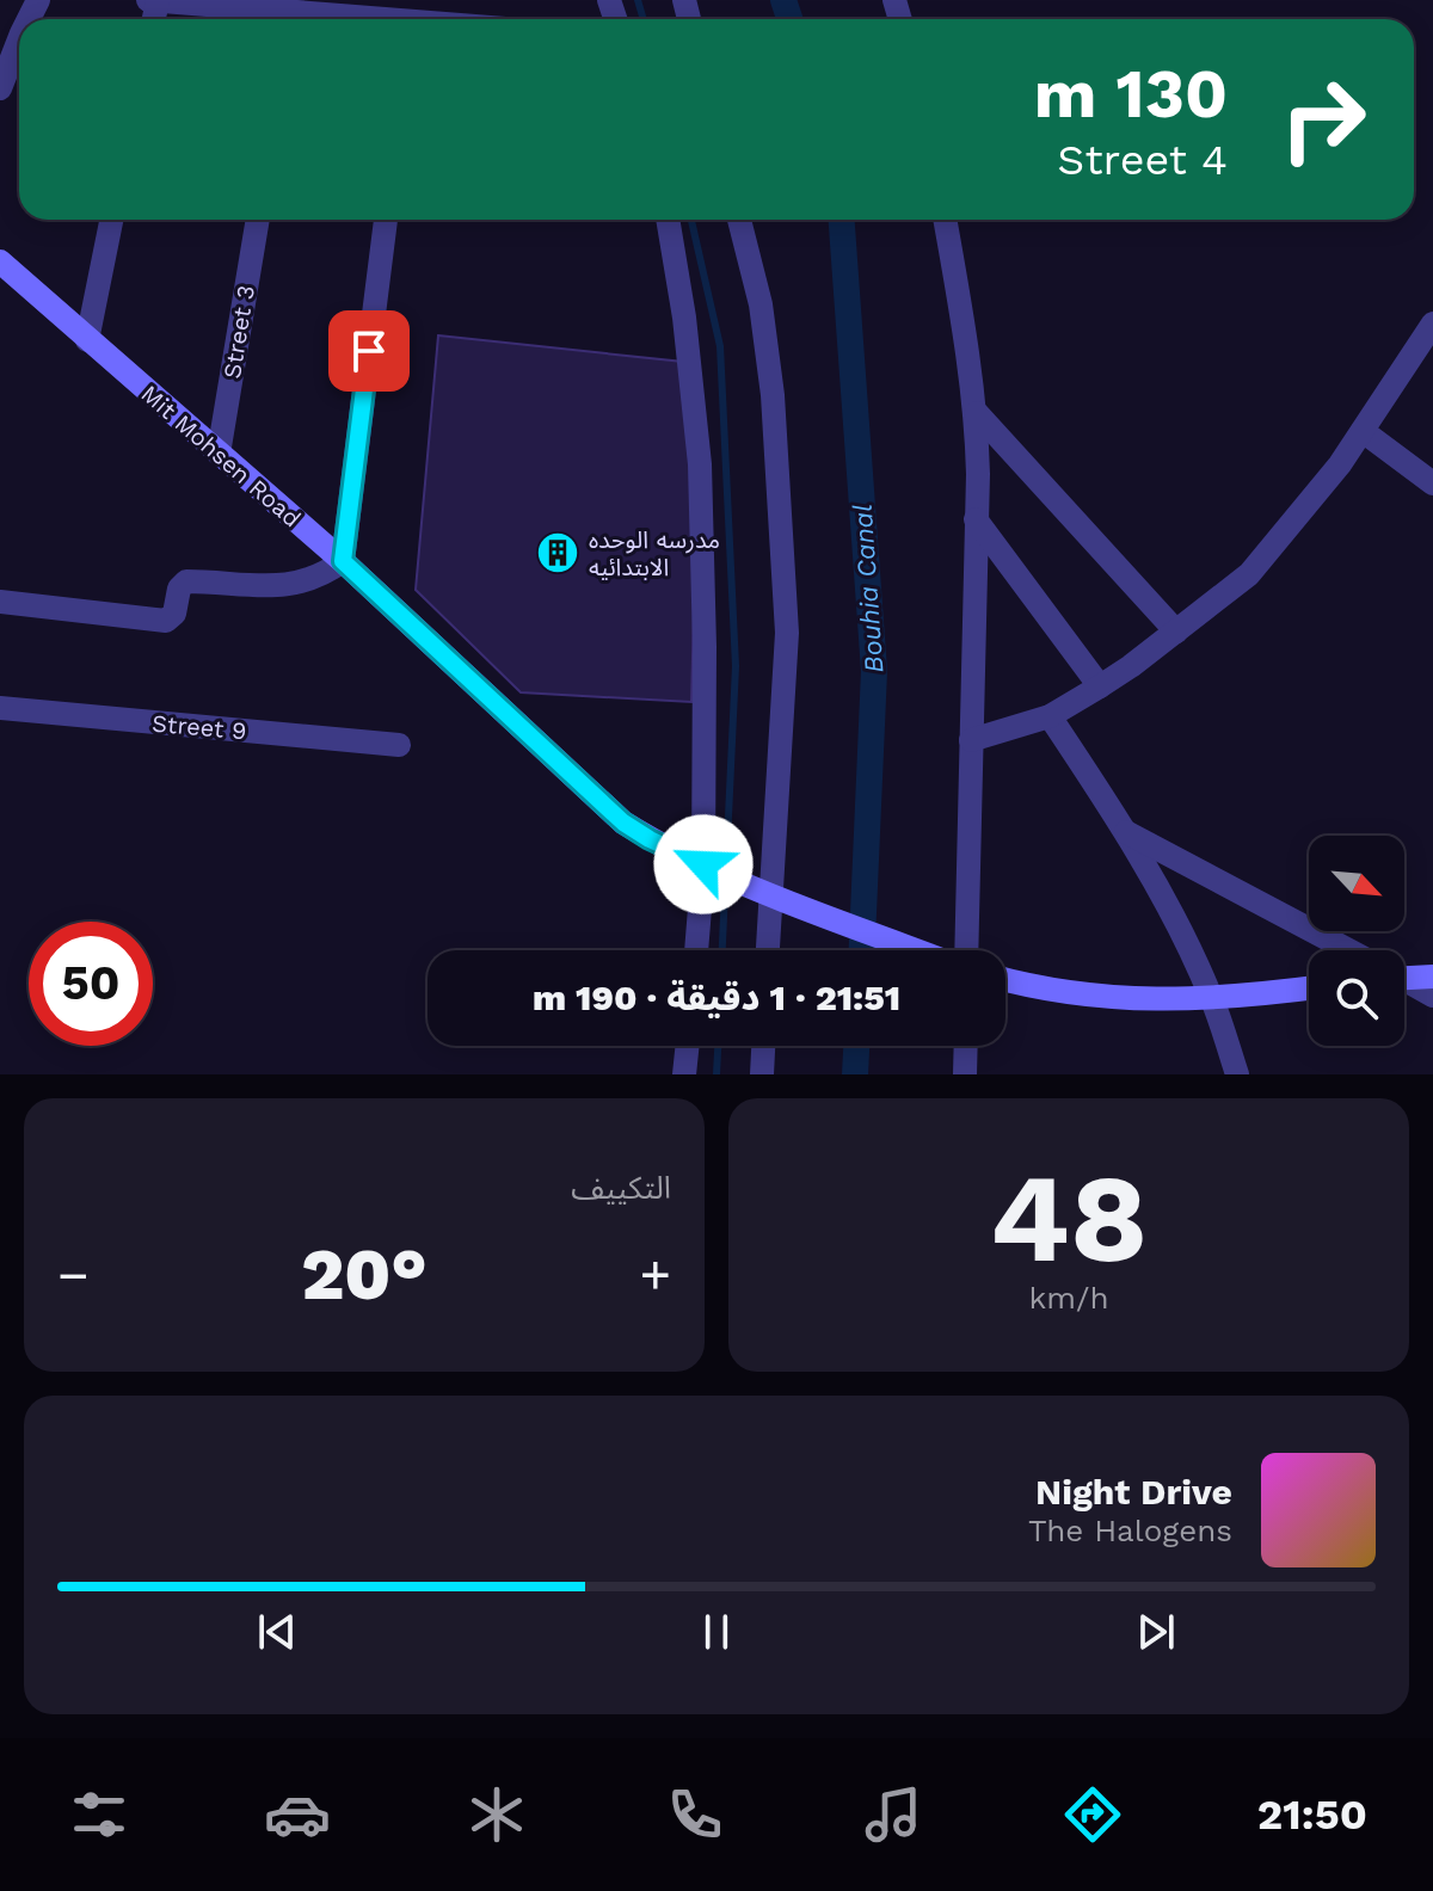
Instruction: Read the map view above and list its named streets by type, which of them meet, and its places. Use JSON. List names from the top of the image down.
{
  "streets": {
    "main road": ["Mit Mohsen Road"],
    "street": ["Street 3", "Street 9"]
  },
  "crossings": [
    ["Street 3", "Mit Mohsen Road"]
  ],
  "water": ["Bouhia Canal"],
  "places": {
    "building": ["مدرسه الوحده الابتدائيه"]
  },
  "north": "bottom right",
  "page": {
    "turn": ["130 m", "Street 4"],
    "limit": "50",
    "trip": "21:51 · 1 دقيقة · 190 m",
    "tile": [
      ["48", "km/h"],
      "التكييف"
    ],
    "heat": ["−", "20°", "+"],
    "song": ["Night Drive", "The Halogens"],
    "tabs": "21:50"
  }
}
